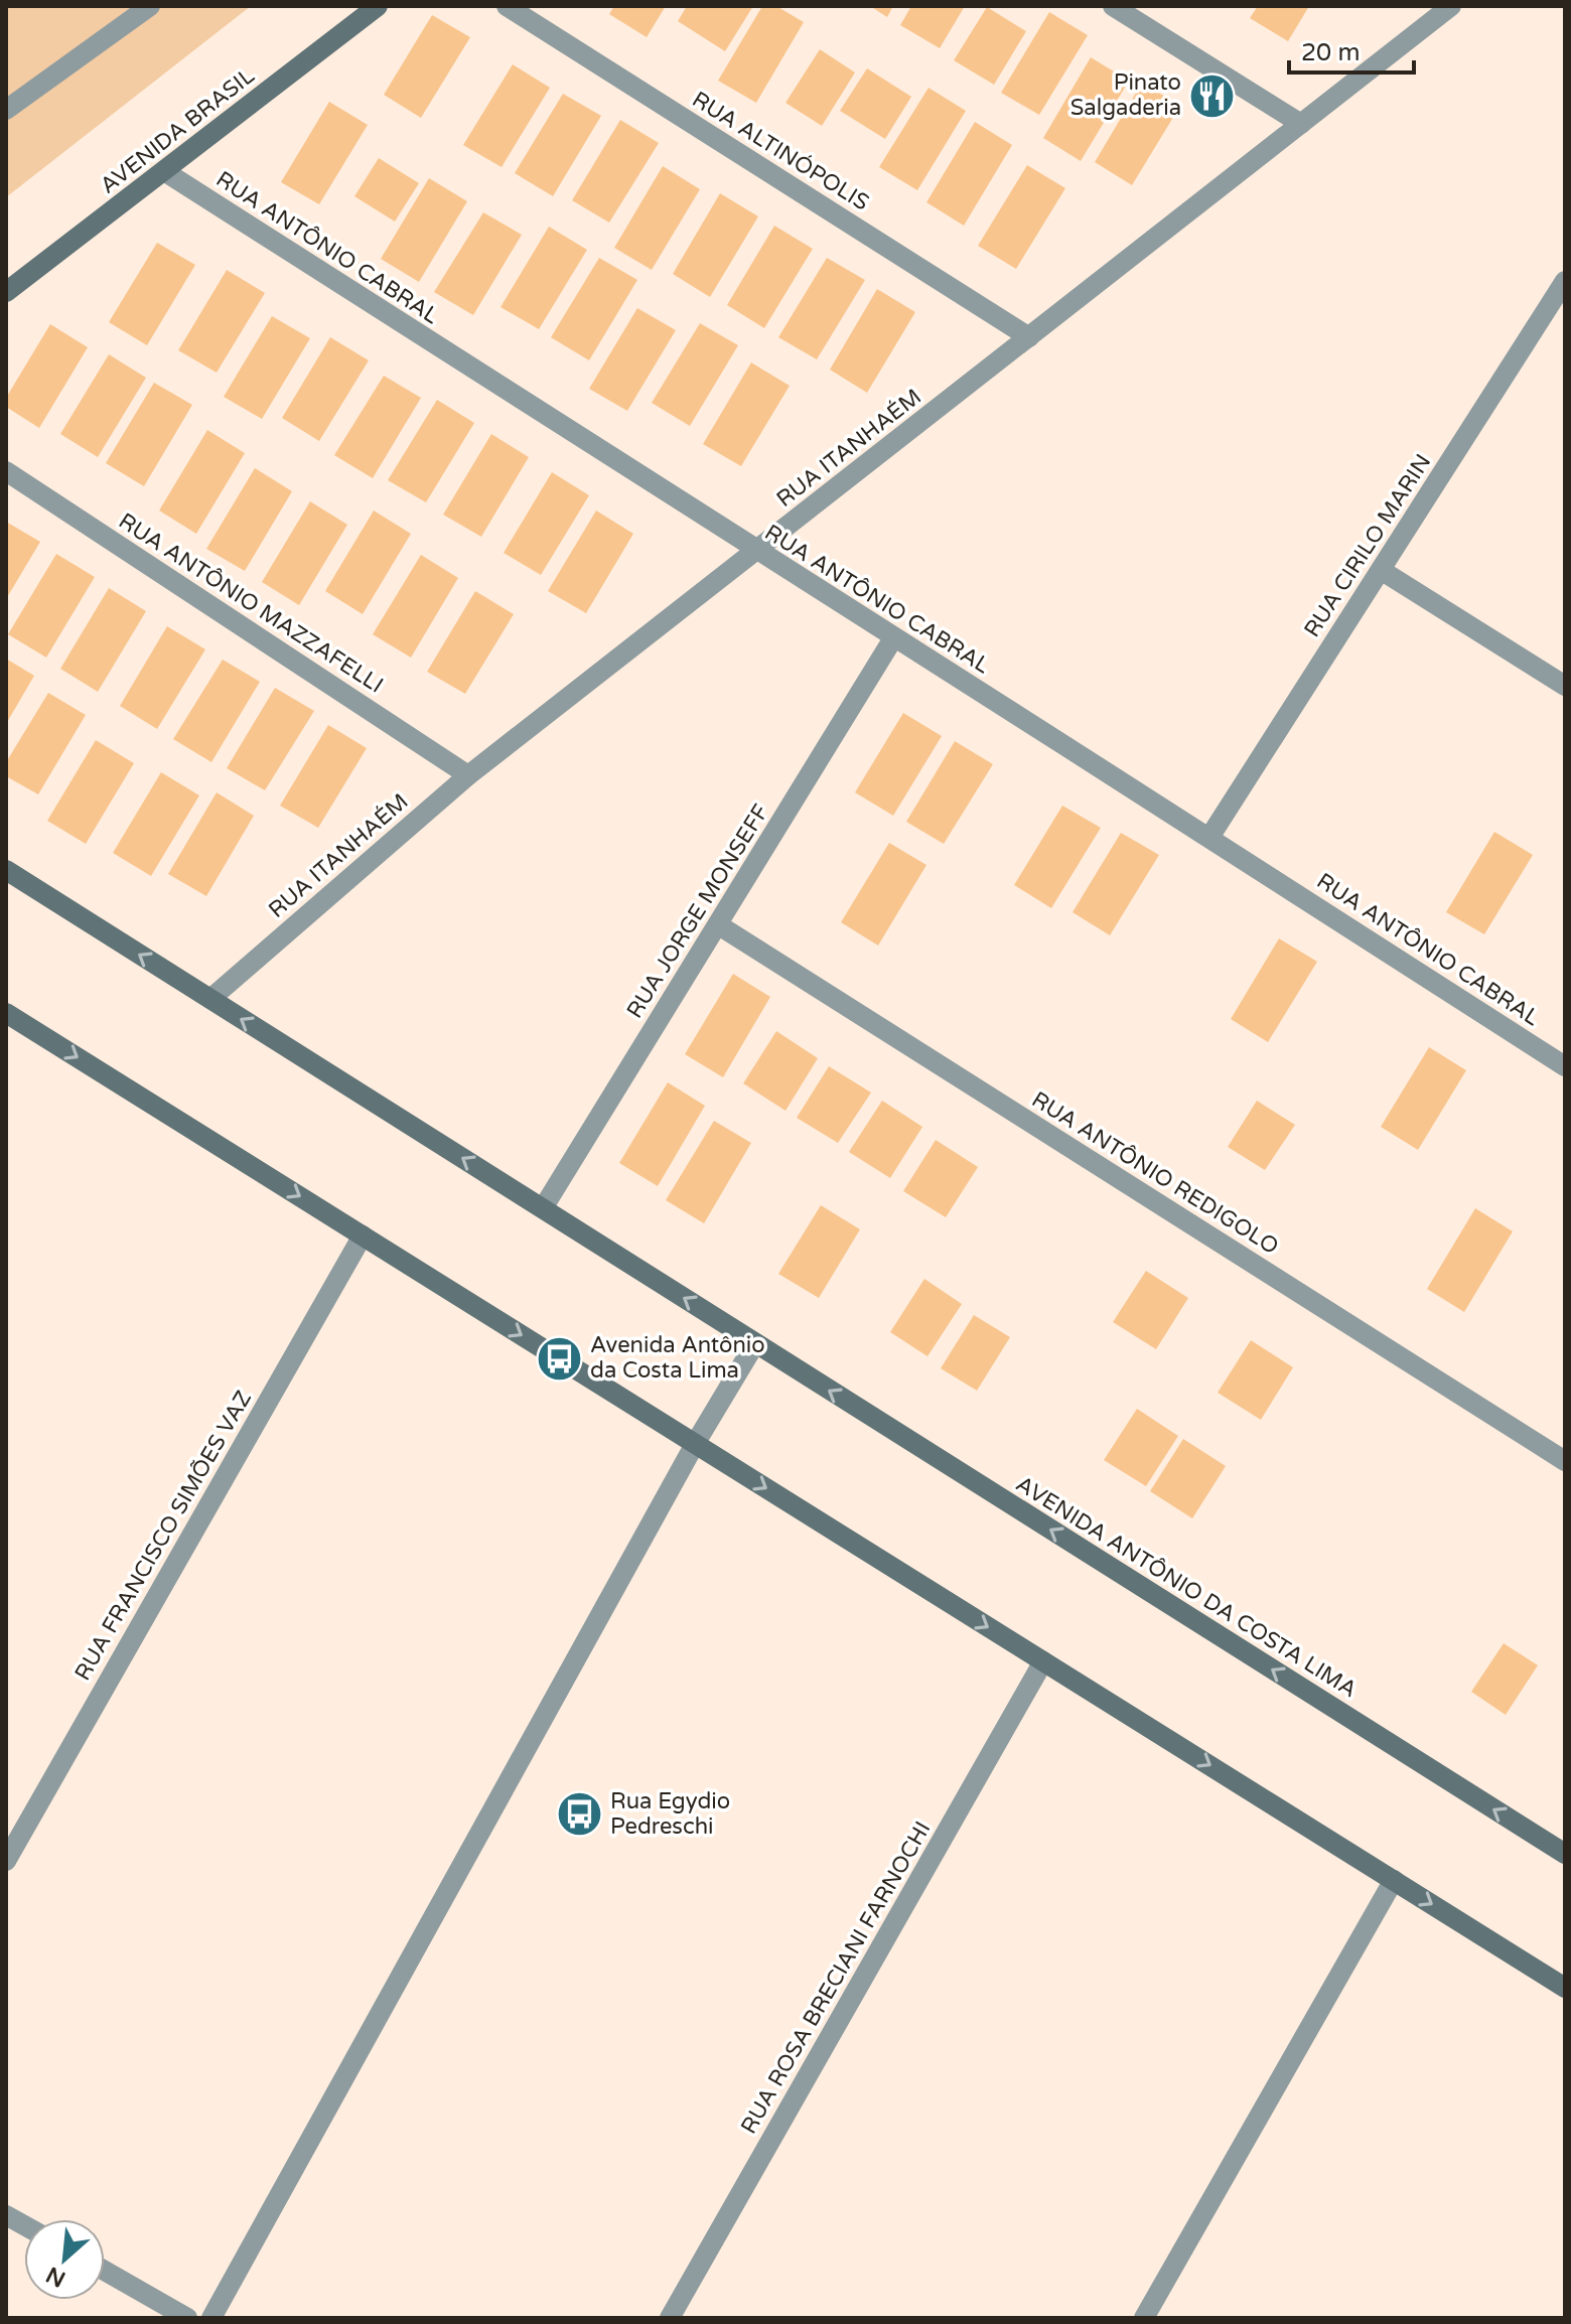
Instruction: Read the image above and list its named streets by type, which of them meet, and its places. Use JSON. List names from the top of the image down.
{
  "streets": {
    "street": [
      "AVENIDA BRASIL",
      "RUA ALTINÓPOLIS",
      "RUA ANTÔNIO CABRAL",
      "RUA ITANHAÉM",
      "RUA CIRILO MARIN",
      "RUA ANTÔNIO MAZZAFELLI",
      "RUA JORGE MONSEFF",
      "RUA ANTÔNIO REDIGOLO",
      "RUA FRANCISCO SIMÕES VAZ",
      "AVENIDA ANTÔNIO DA COSTA LIMA",
      "RUA ROSA BRECIANI FARNOCHI"
    ]
  },
  "crossings": [
    ["AVENIDA BRASIL", "RUA ANTÔNIO CABRAL"],
    ["RUA ALTINÓPOLIS", "RUA ITANHAÉM"],
    ["RUA ANTÔNIO CABRAL", "RUA ITANHAÉM"],
    ["RUA ANTÔNIO CABRAL", "RUA CIRILO MARIN"],
    ["RUA ANTÔNIO CABRAL", "RUA JORGE MONSEFF"],
    ["RUA ITANHAÉM", "RUA ANTÔNIO MAZZAFELLI"],
    ["RUA ITANHAÉM", "AVENIDA ANTÔNIO DA COSTA LIMA"],
    ["RUA JORGE MONSEFF", "RUA ANTÔNIO REDIGOLO"],
    ["RUA JORGE MONSEFF", "AVENIDA ANTÔNIO DA COSTA LIMA"]
  ],
  "places": {
    "restaurant": ["Pinato Salgaderia"],
    "bus stop": ["Avenida Antônio da Costa Lima", "Rua Egydio Pedreschi"]
  },
  "scale_bar": "20 m",
  "north": "bottom left"
}
